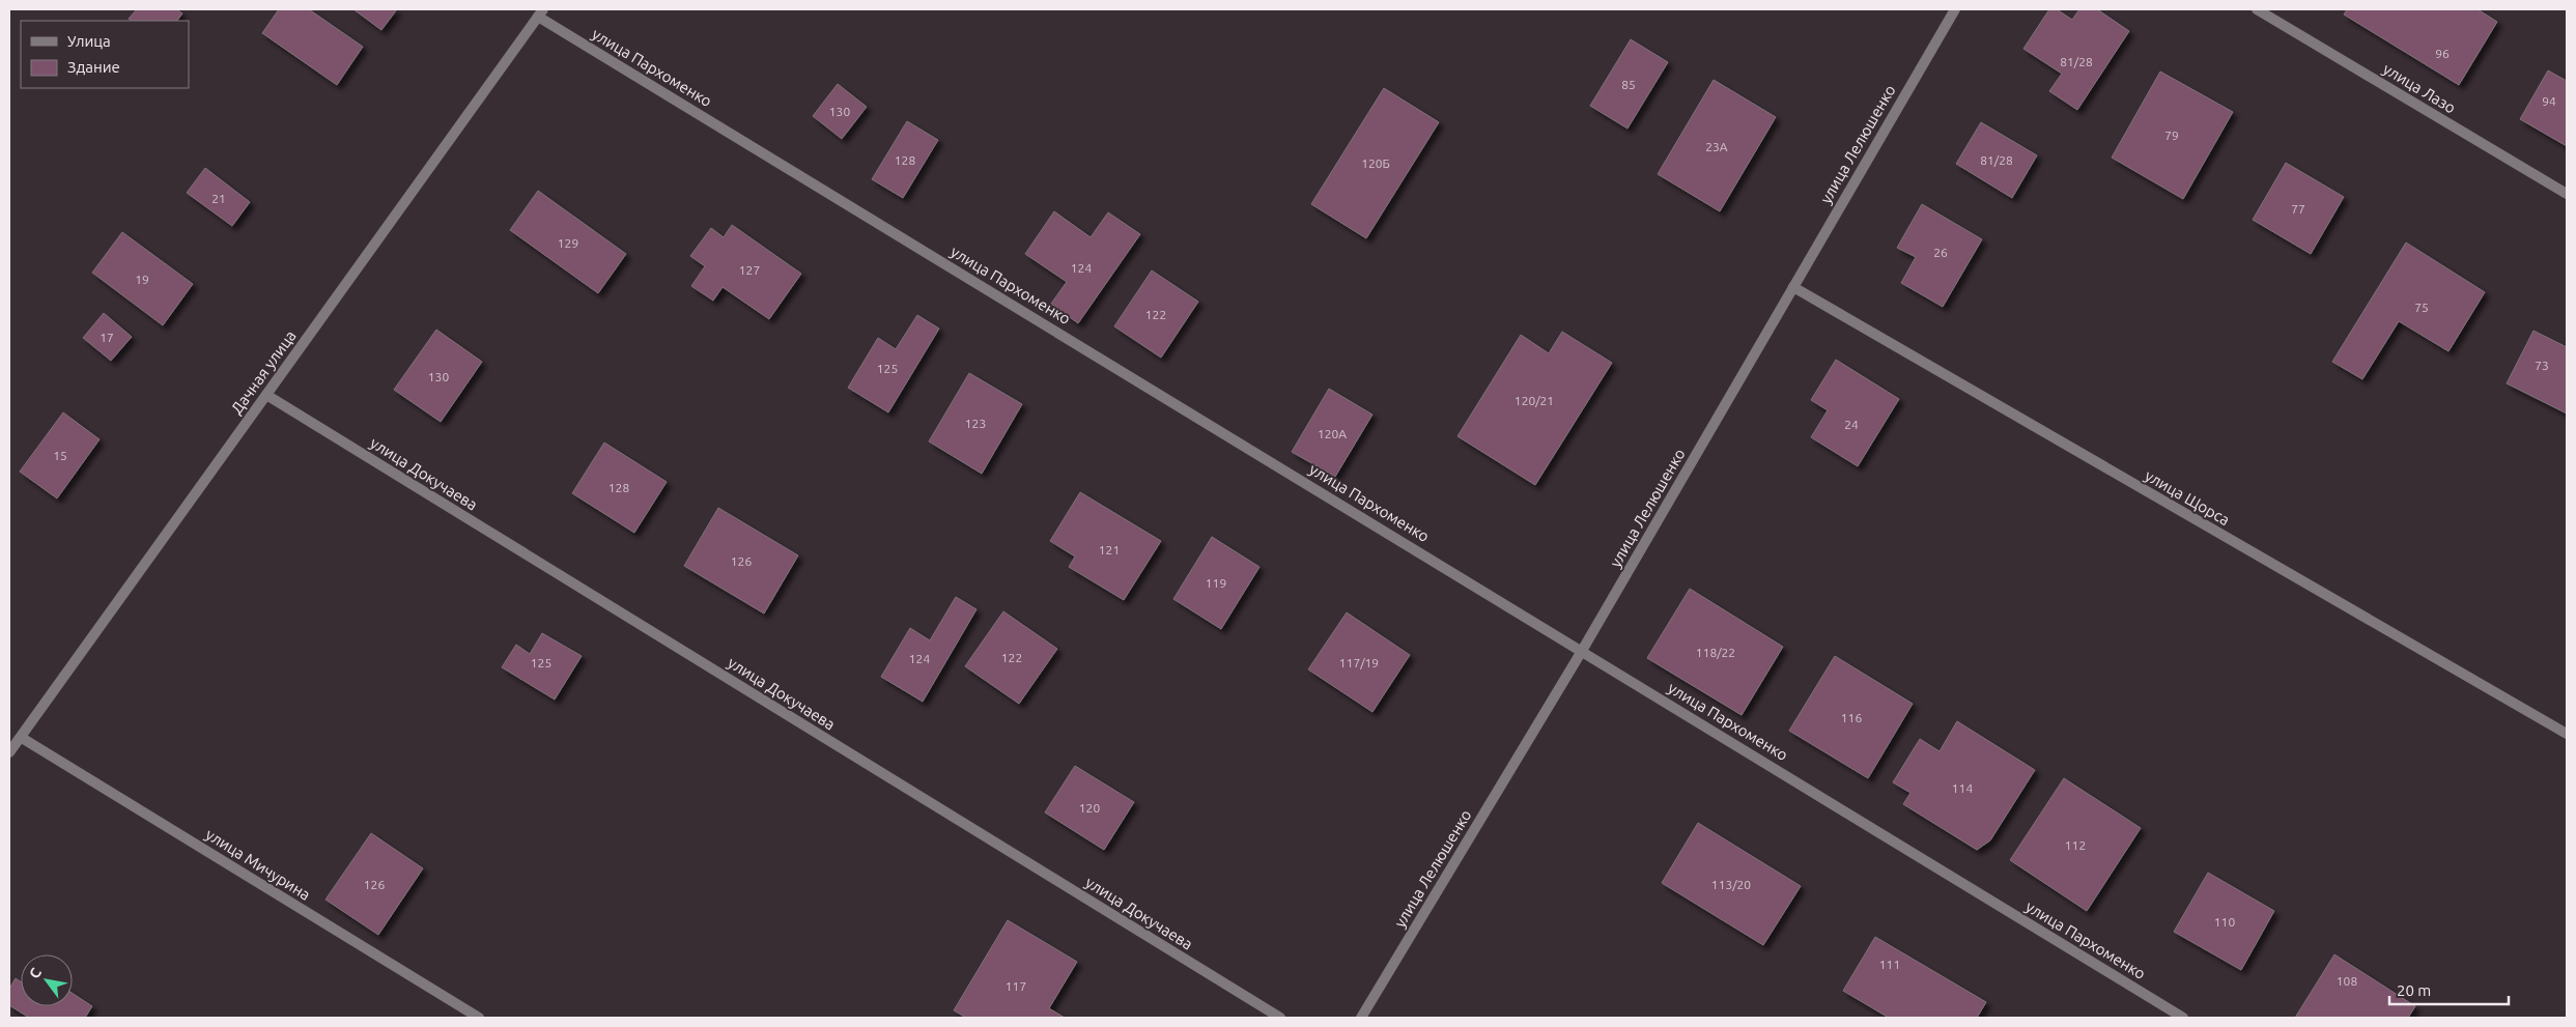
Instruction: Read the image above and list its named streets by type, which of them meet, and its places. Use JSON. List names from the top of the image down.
{
  "streets": {
    "street": [
      "улица Пархоменко",
      "улица Лазо",
      "улица Лелюшенко",
      "Дачная улица",
      "улица Докучаева",
      "улица Щорса",
      "улица Мичурина"
    ]
  },
  "crossings": [
    ["улица Пархоменко", "улица Лелюшенко"],
    ["улица Пархоменко", "Дачная улица"],
    ["улица Лелюшенко", "улица Щорса"],
    ["Дачная улица", "улица Докучаева"],
    ["Дачная улица", "улица Мичурина"]
  ],
  "house_numbers": [
    "96",
    "81/28",
    "85",
    "94",
    "130",
    "79",
    "23А",
    "128",
    "81/28",
    "120Б",
    "21",
    "77",
    "129",
    "26",
    "124",
    "127",
    "19",
    "75",
    "122",
    "17",
    "73",
    "125",
    "130",
    "120/21",
    "123",
    "24",
    "120А",
    "15",
    "128",
    "121",
    "126",
    "119",
    "118/22",
    "122",
    "124",
    "125",
    "117/19",
    "116",
    "114",
    "120",
    "112",
    "126",
    "113/20",
    "110",
    "111",
    "108",
    "117"
  ],
  "legend": ["Улица", "Здание"],
  "scale_bar": "20 m",
  "north": "top left"
}
